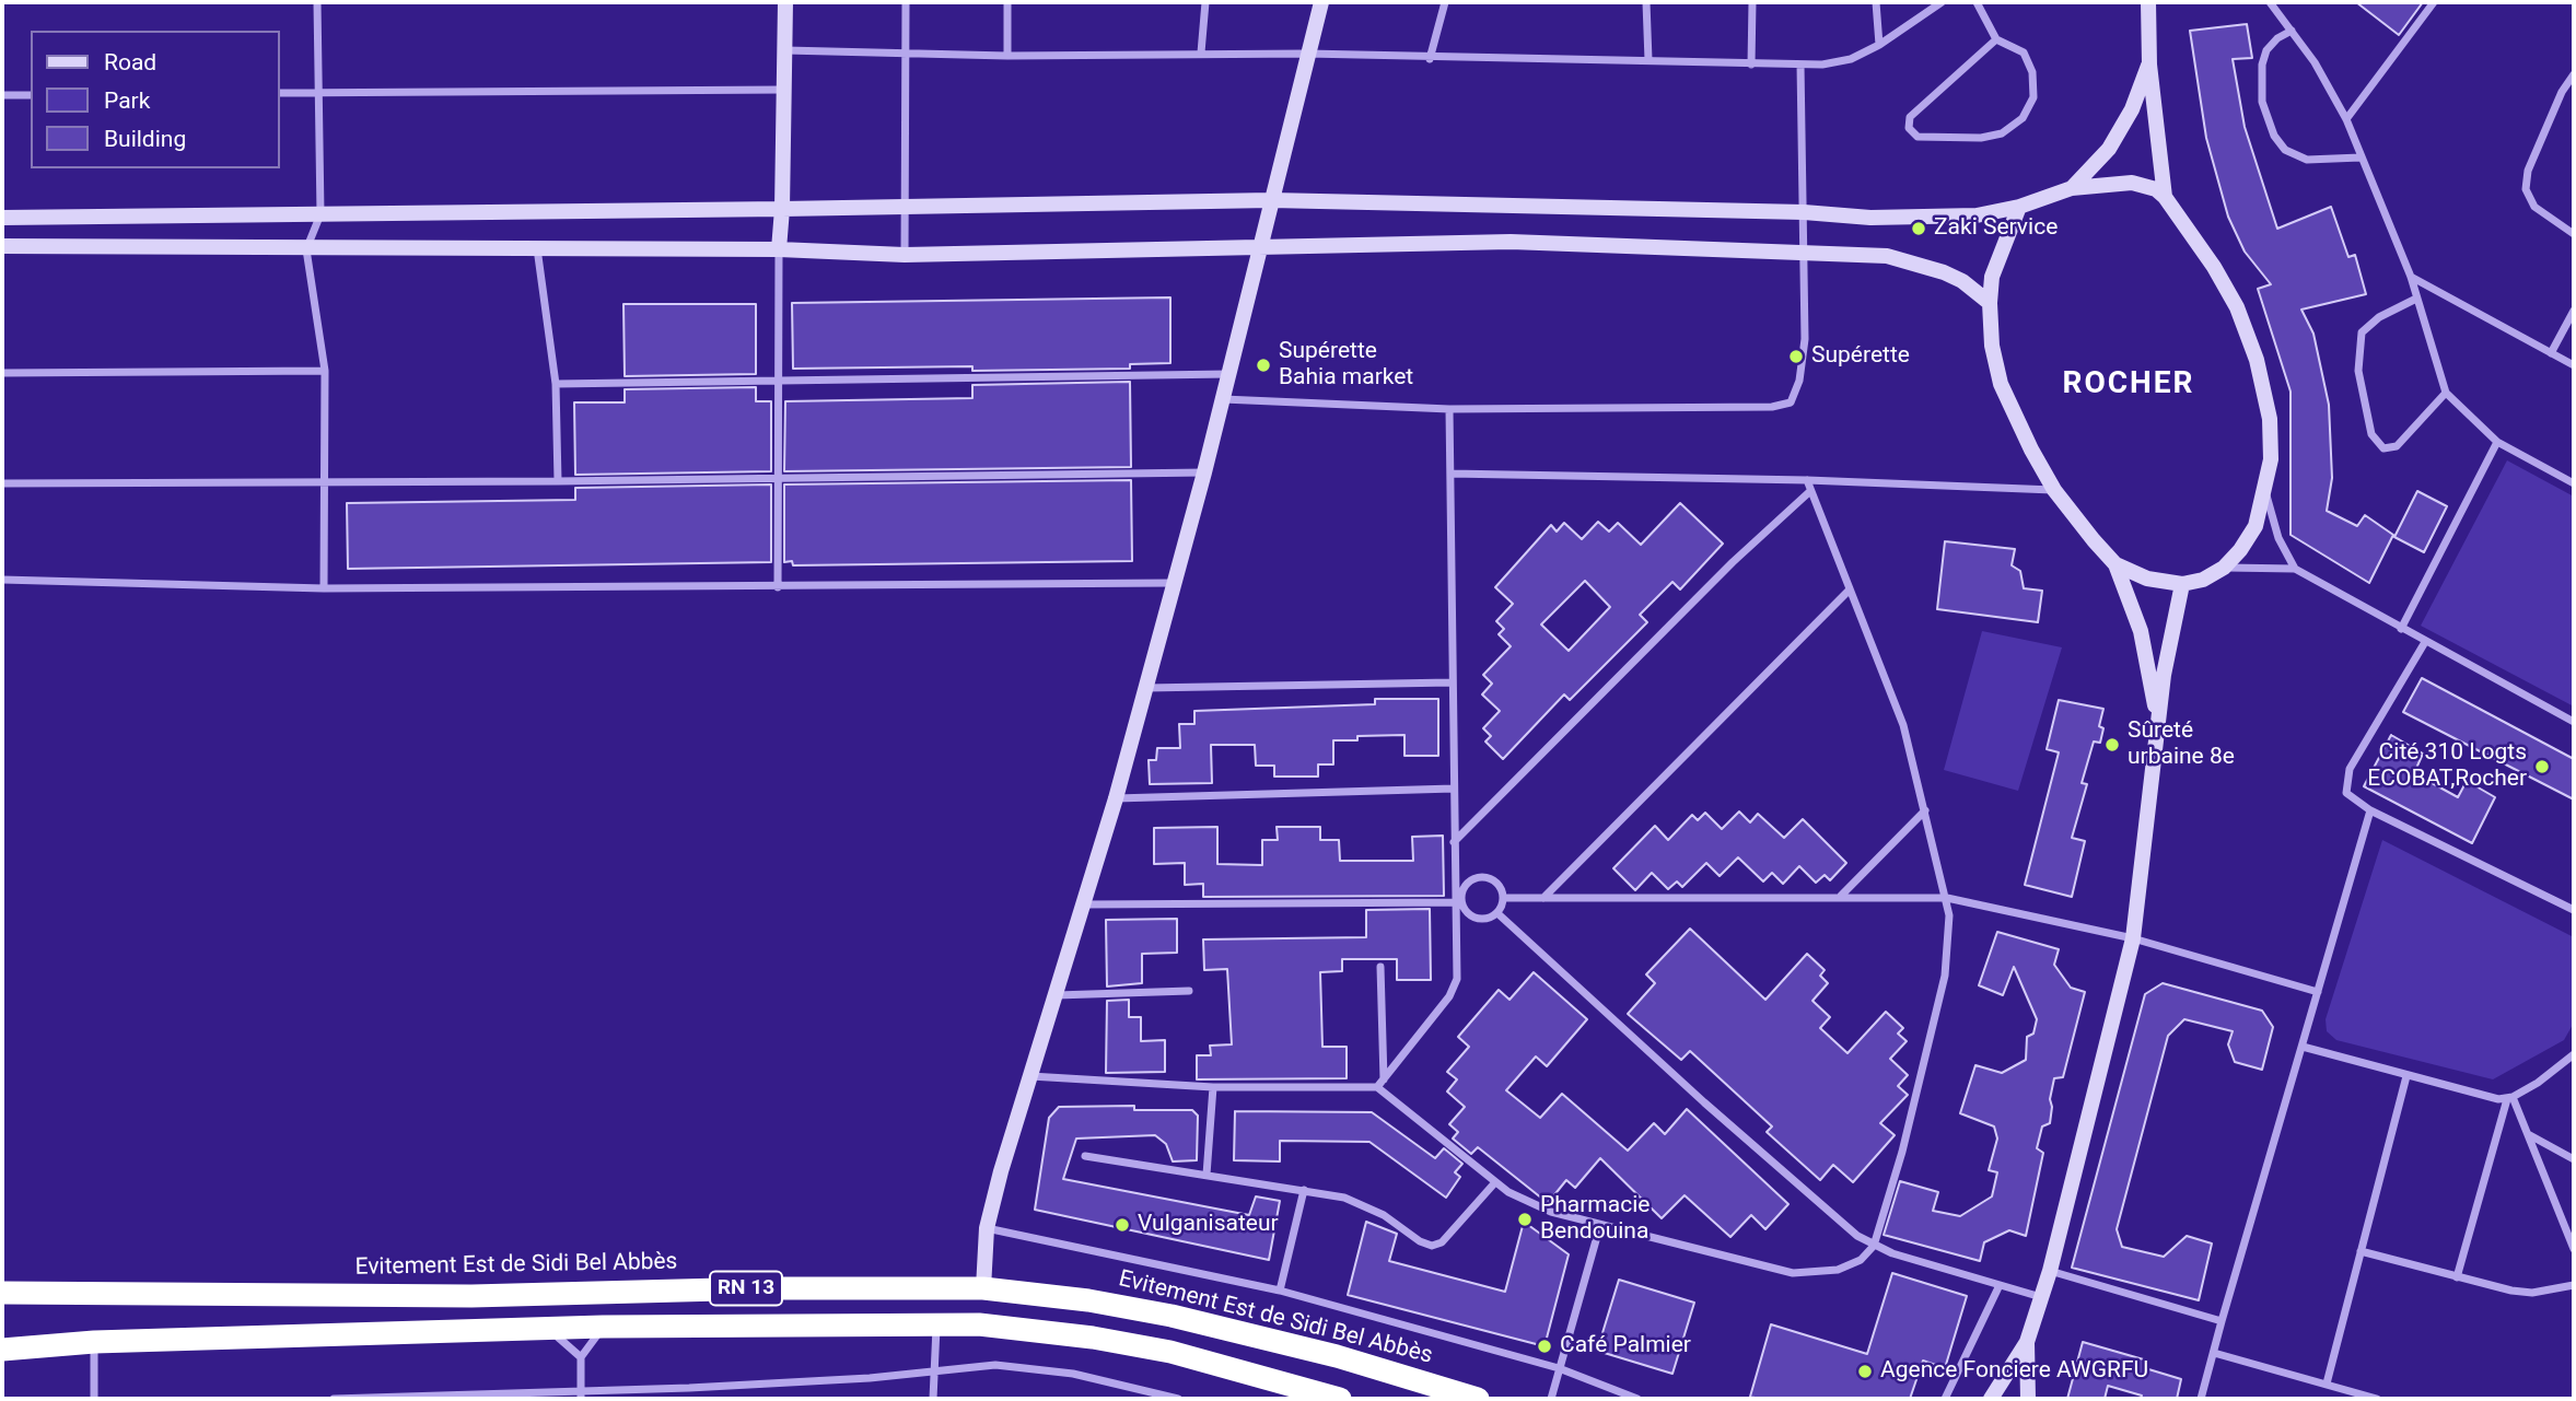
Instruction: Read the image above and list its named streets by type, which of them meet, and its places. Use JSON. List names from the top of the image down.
{
  "streets": {
    "highway": ["Evitement Est de Sidi Bel Abbès", "RN 13"]
  },
  "districts": ["ROCHER"],
  "places": [
    "Zaki Service",
    "Supérette",
    "Supérette Bahia market",
    "Sûreté urbaine 8e",
    "Cité 310 Logts ECOBAT,Rocher",
    "Pharmacie Bendouina",
    "Vulganisateur",
    "Café Palmier",
    "Agence Fonciere AWGRFU"
  ],
  "legend": ["Road", "Park", "Building"]
}
